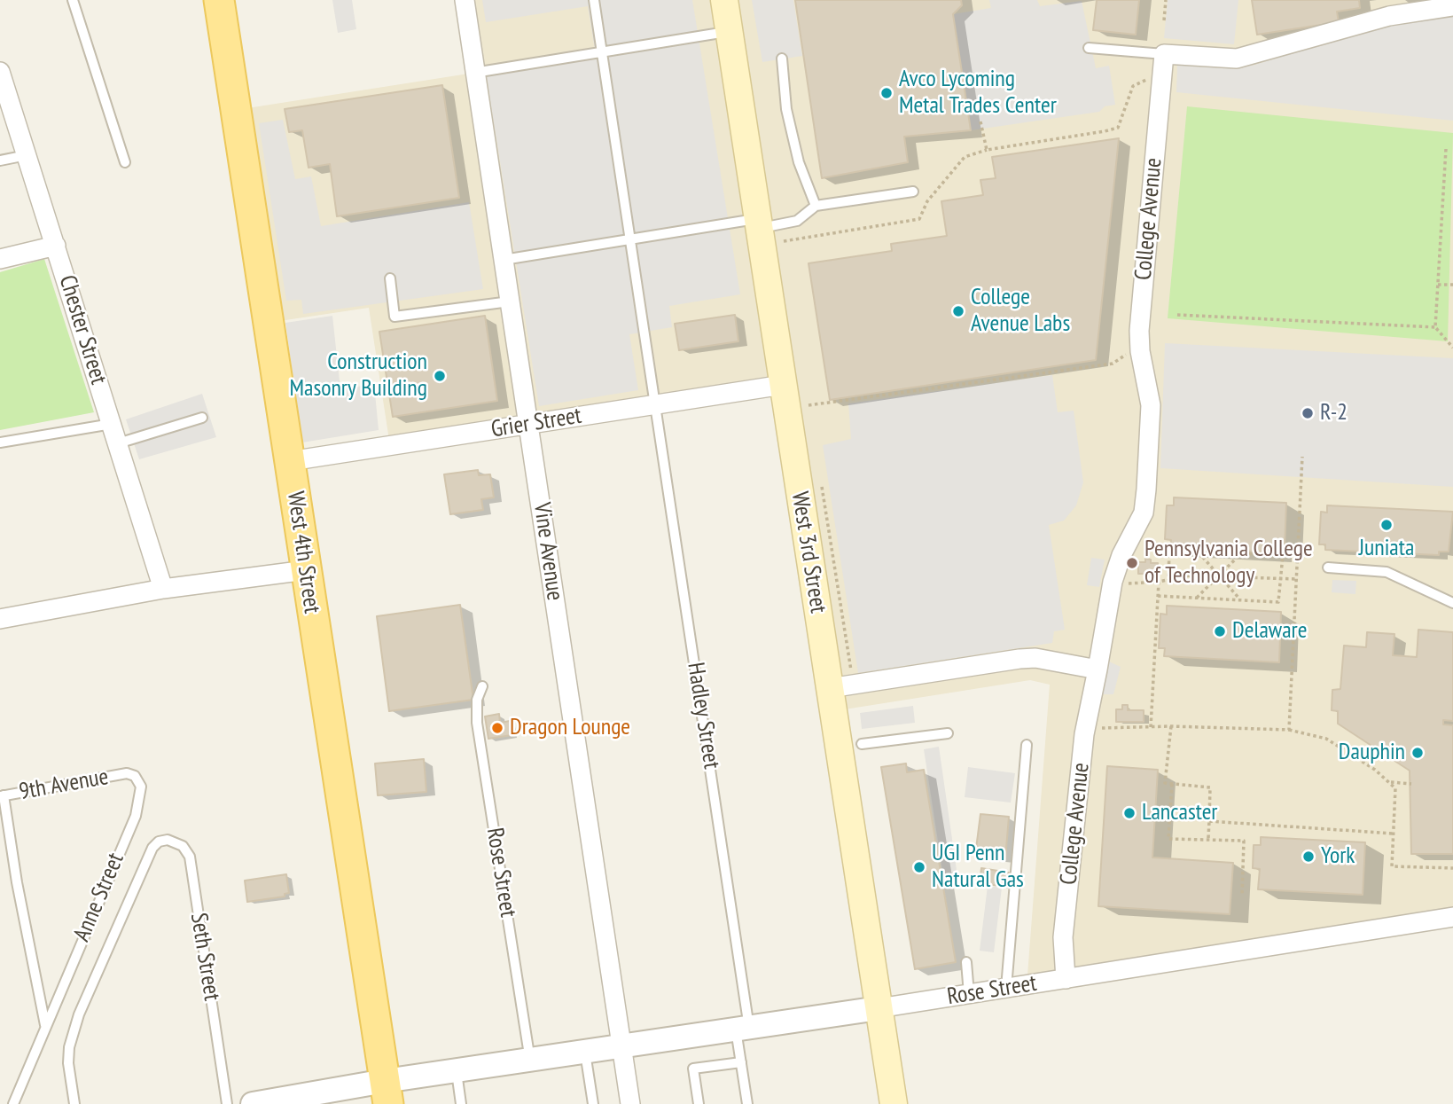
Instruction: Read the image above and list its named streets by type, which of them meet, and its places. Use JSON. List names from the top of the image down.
{
  "streets": {
    "main road": ["West 4th Street", "West 3rd Street"],
    "street": [
      "College Avenue",
      "Chester Street",
      "Grier Street",
      "Vine Avenue",
      "Rose Street"
    ],
    "lane": [
      "Hadley Street",
      "9th Avenue",
      "Anne Street",
      "Seth Street"
    ]
  },
  "crossings": [
    ["College Avenue", "Rose Street"],
    ["Grier Street", "Vine Avenue"],
    ["Grier Street", "West 4th Street"],
    ["Grier Street", "West 3rd Street"],
    ["Grier Street", "Hadley Street"],
    ["Vine Avenue", "Rose Street"],
    ["West 4th Street", "Rose Street"],
    ["West 3rd Street", "Rose Street"],
    ["Hadley Street", "Rose Street"],
    ["9th Avenue", "Anne Street"],
    ["Anne Street", "Seth Street"]
  ],
  "places": [
    "Avco Lycoming Metal Trades Center",
    "College Avenue Labs",
    "Construction Masonry Building",
    "R-2",
    "Juniata",
    "Pennsylvania College of Technology",
    "Delaware",
    "Dragon Lounge",
    "Dauphin",
    "Lancaster",
    "York",
    "UGI Penn Natural Gas"
  ]
}
